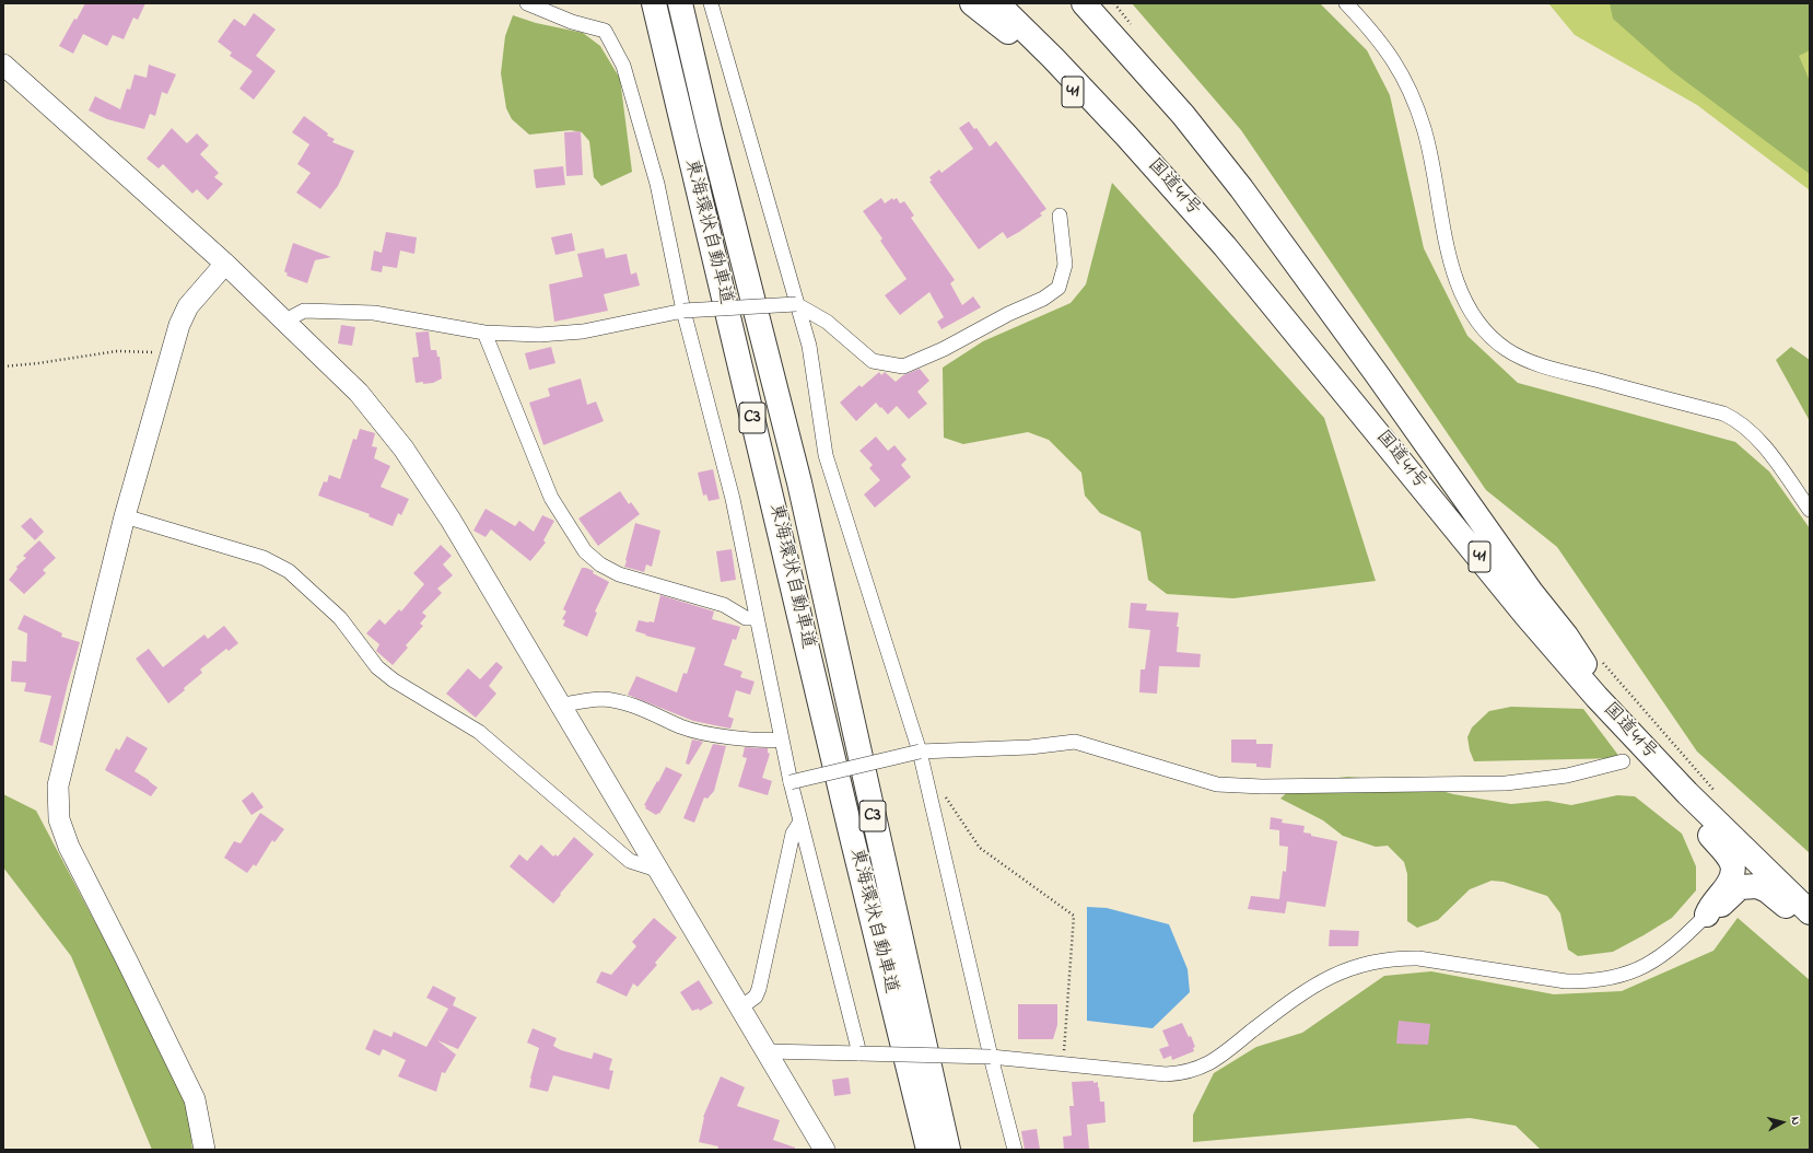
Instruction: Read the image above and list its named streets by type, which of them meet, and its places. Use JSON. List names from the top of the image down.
{
  "streets": {
    "highway": [
      "41",
      "国道41号",
      "東海環状自動車道",
      "C3"
    ]
  },
  "crossings": [
    ["41", "国道41号"]
  ],
  "north": "right"
}
